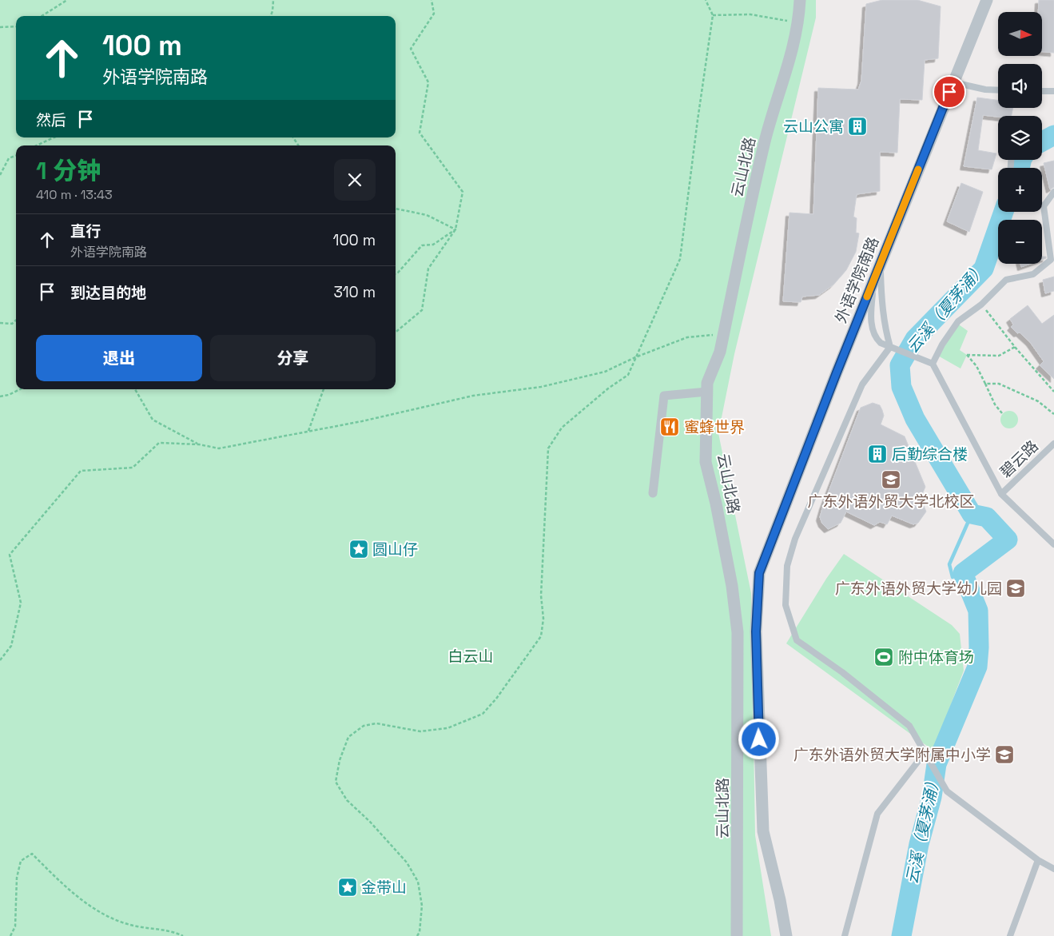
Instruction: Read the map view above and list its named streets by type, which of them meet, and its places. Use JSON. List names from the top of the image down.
{
  "streets": {
    "street": ["云山北路", "外语学院南路"],
    "lane": ["碧云路"]
  },
  "water": ["云溪（夏茅涌）"],
  "parks": ["白云山"],
  "places": {
    "building": ["云山公寓", "后勤综合楼"],
    "restaurant": ["蜜蜂世界"],
    "school or university": ["广东外语外贸大学北校区", "广东外语外贸大学幼儿园", "广东外语外贸大学附属中小学"],
    "place": ["圆山仔", "金带山"],
    "sports": ["附中体育场"]
  },
  "north": "right",
  "page": {
    "map_buttons": ["+", "−"],
    "turn": ["100 m", "外语学院南路"],
    "then": "然后",
    "heading": ["1 分钟", "410 m · 13:43"],
    "list": [
      {
        "name": "直行",
        "note": "外语学院南路",
        "value": "100 m"
      },
      {
        "name": "到达目的地",
        "value": "310 m"
      }
    ],
    "buttons": ["退出", "分享"]
  }
}
